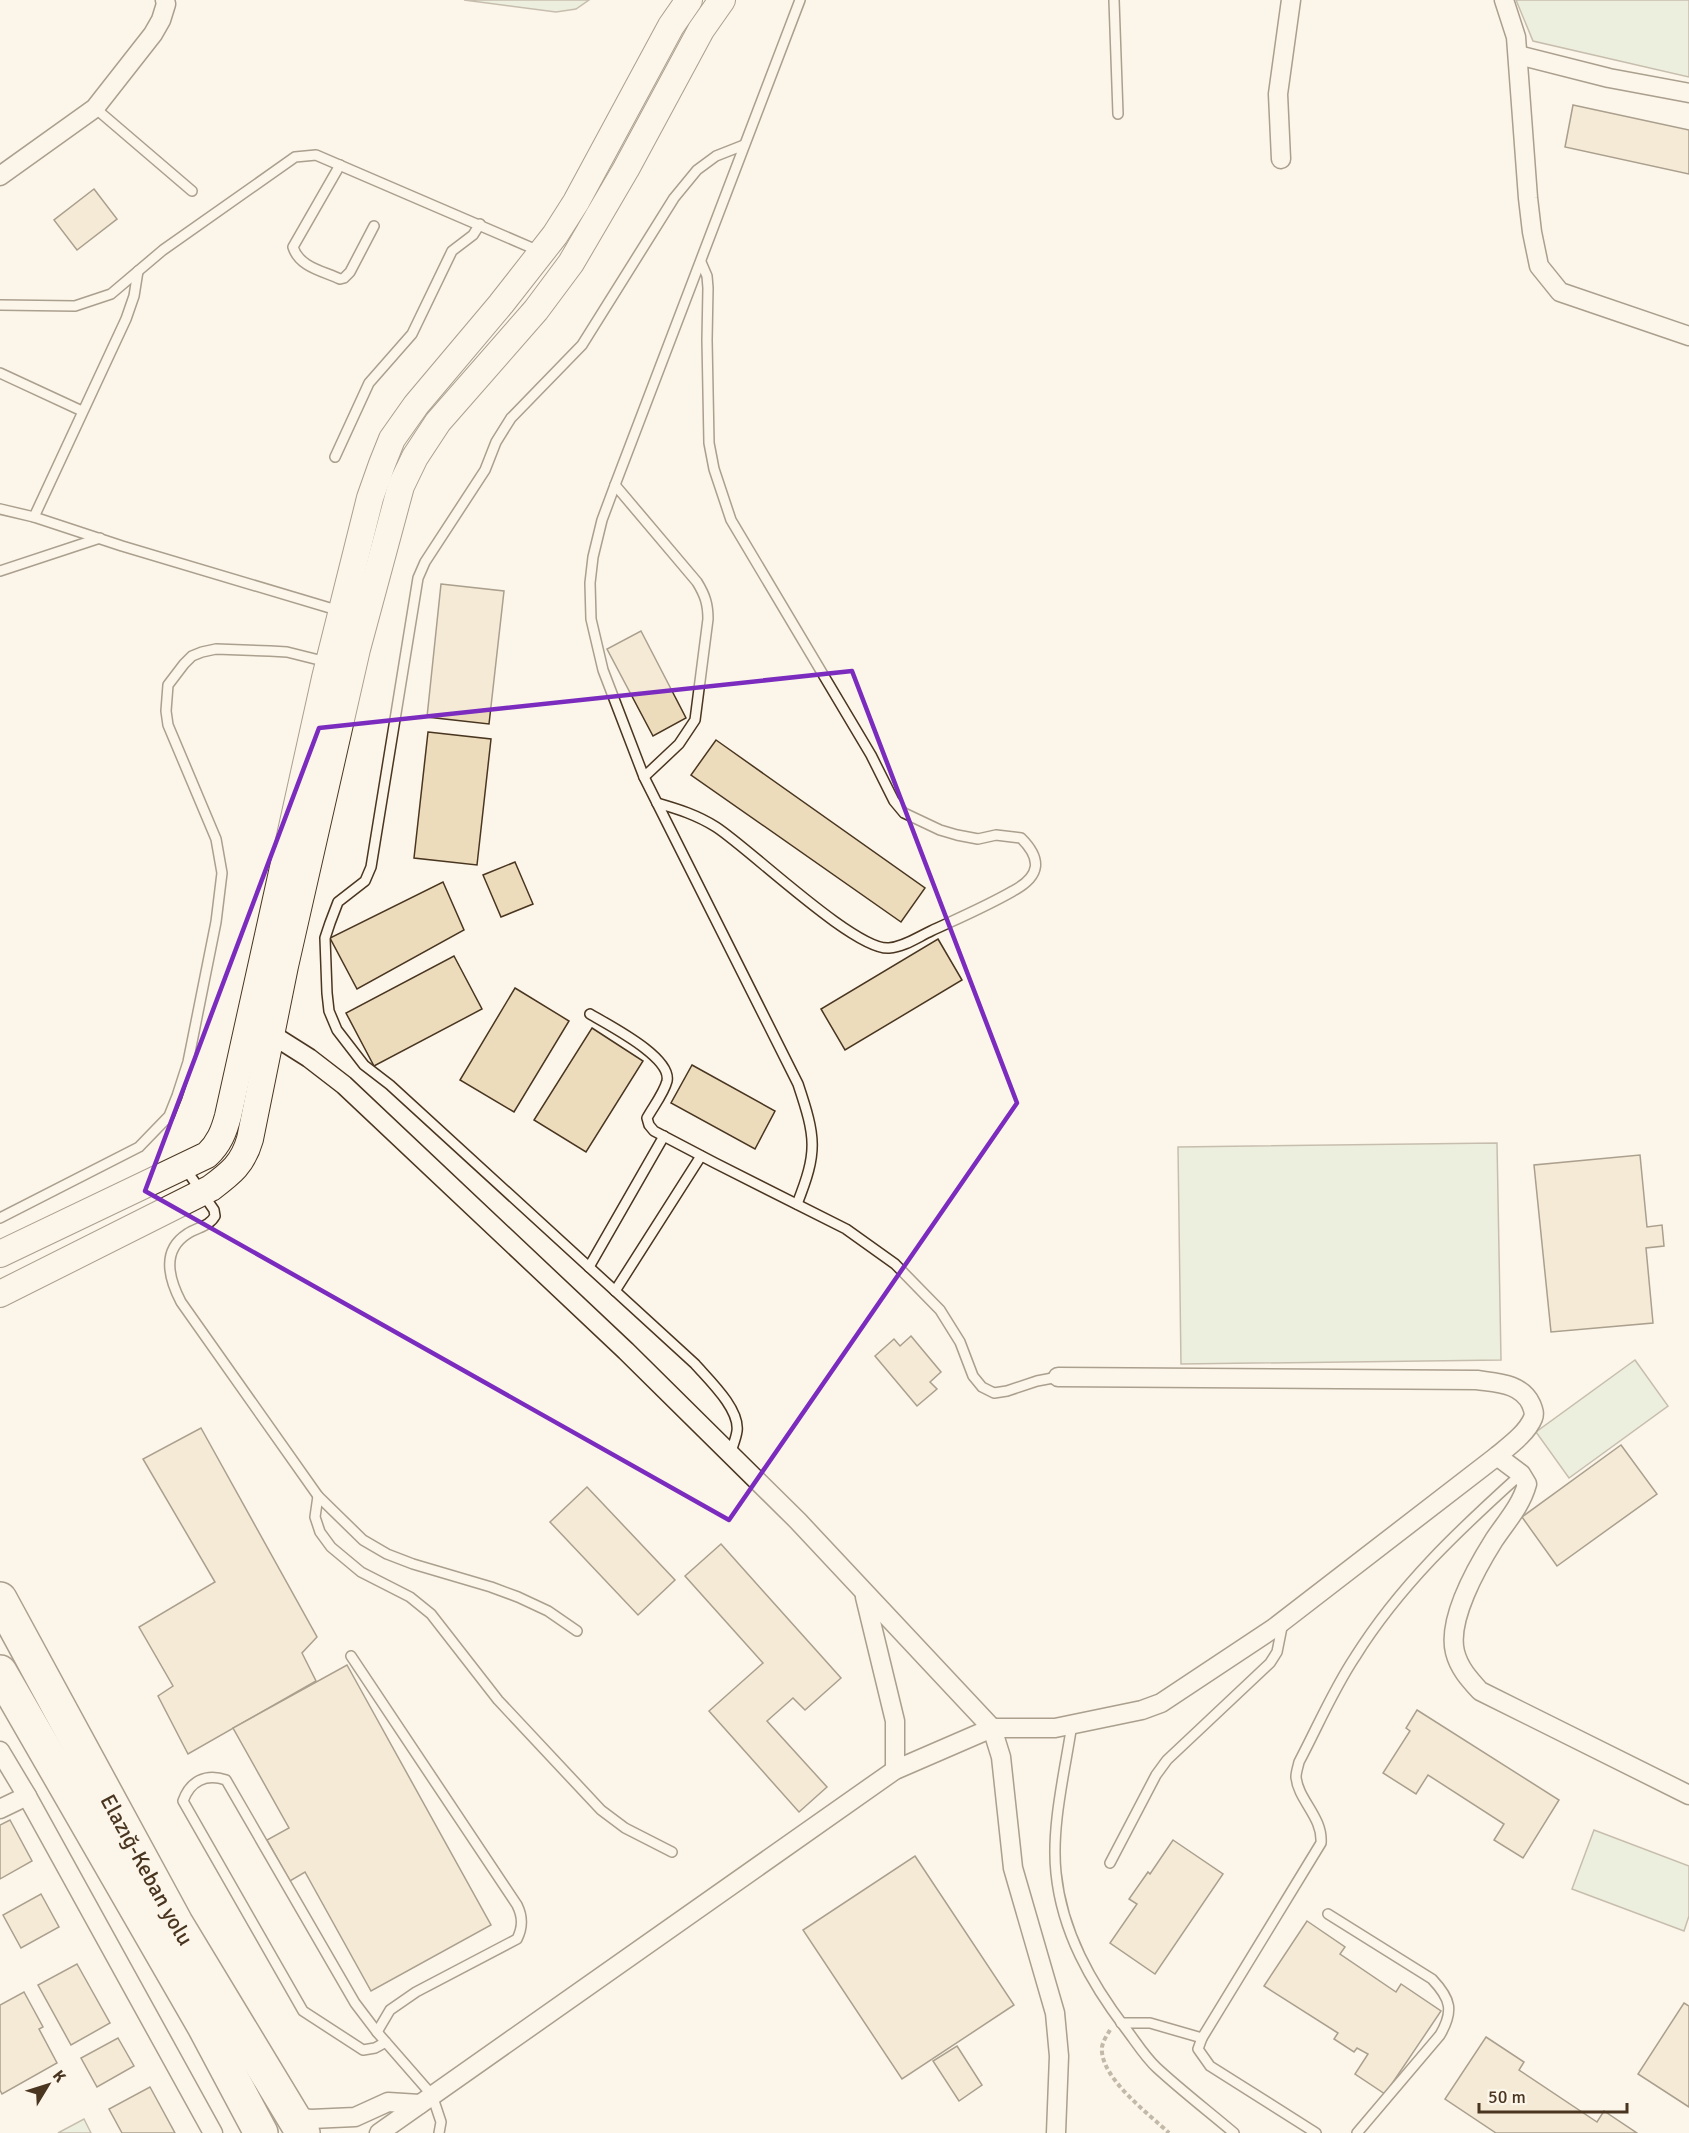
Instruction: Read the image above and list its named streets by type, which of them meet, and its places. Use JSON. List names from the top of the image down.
{
  "streets": {
    "highway": ["Elazığ-Keban yolu"]
  },
  "scale_bar": "50 m",
  "north": "top right"
}
